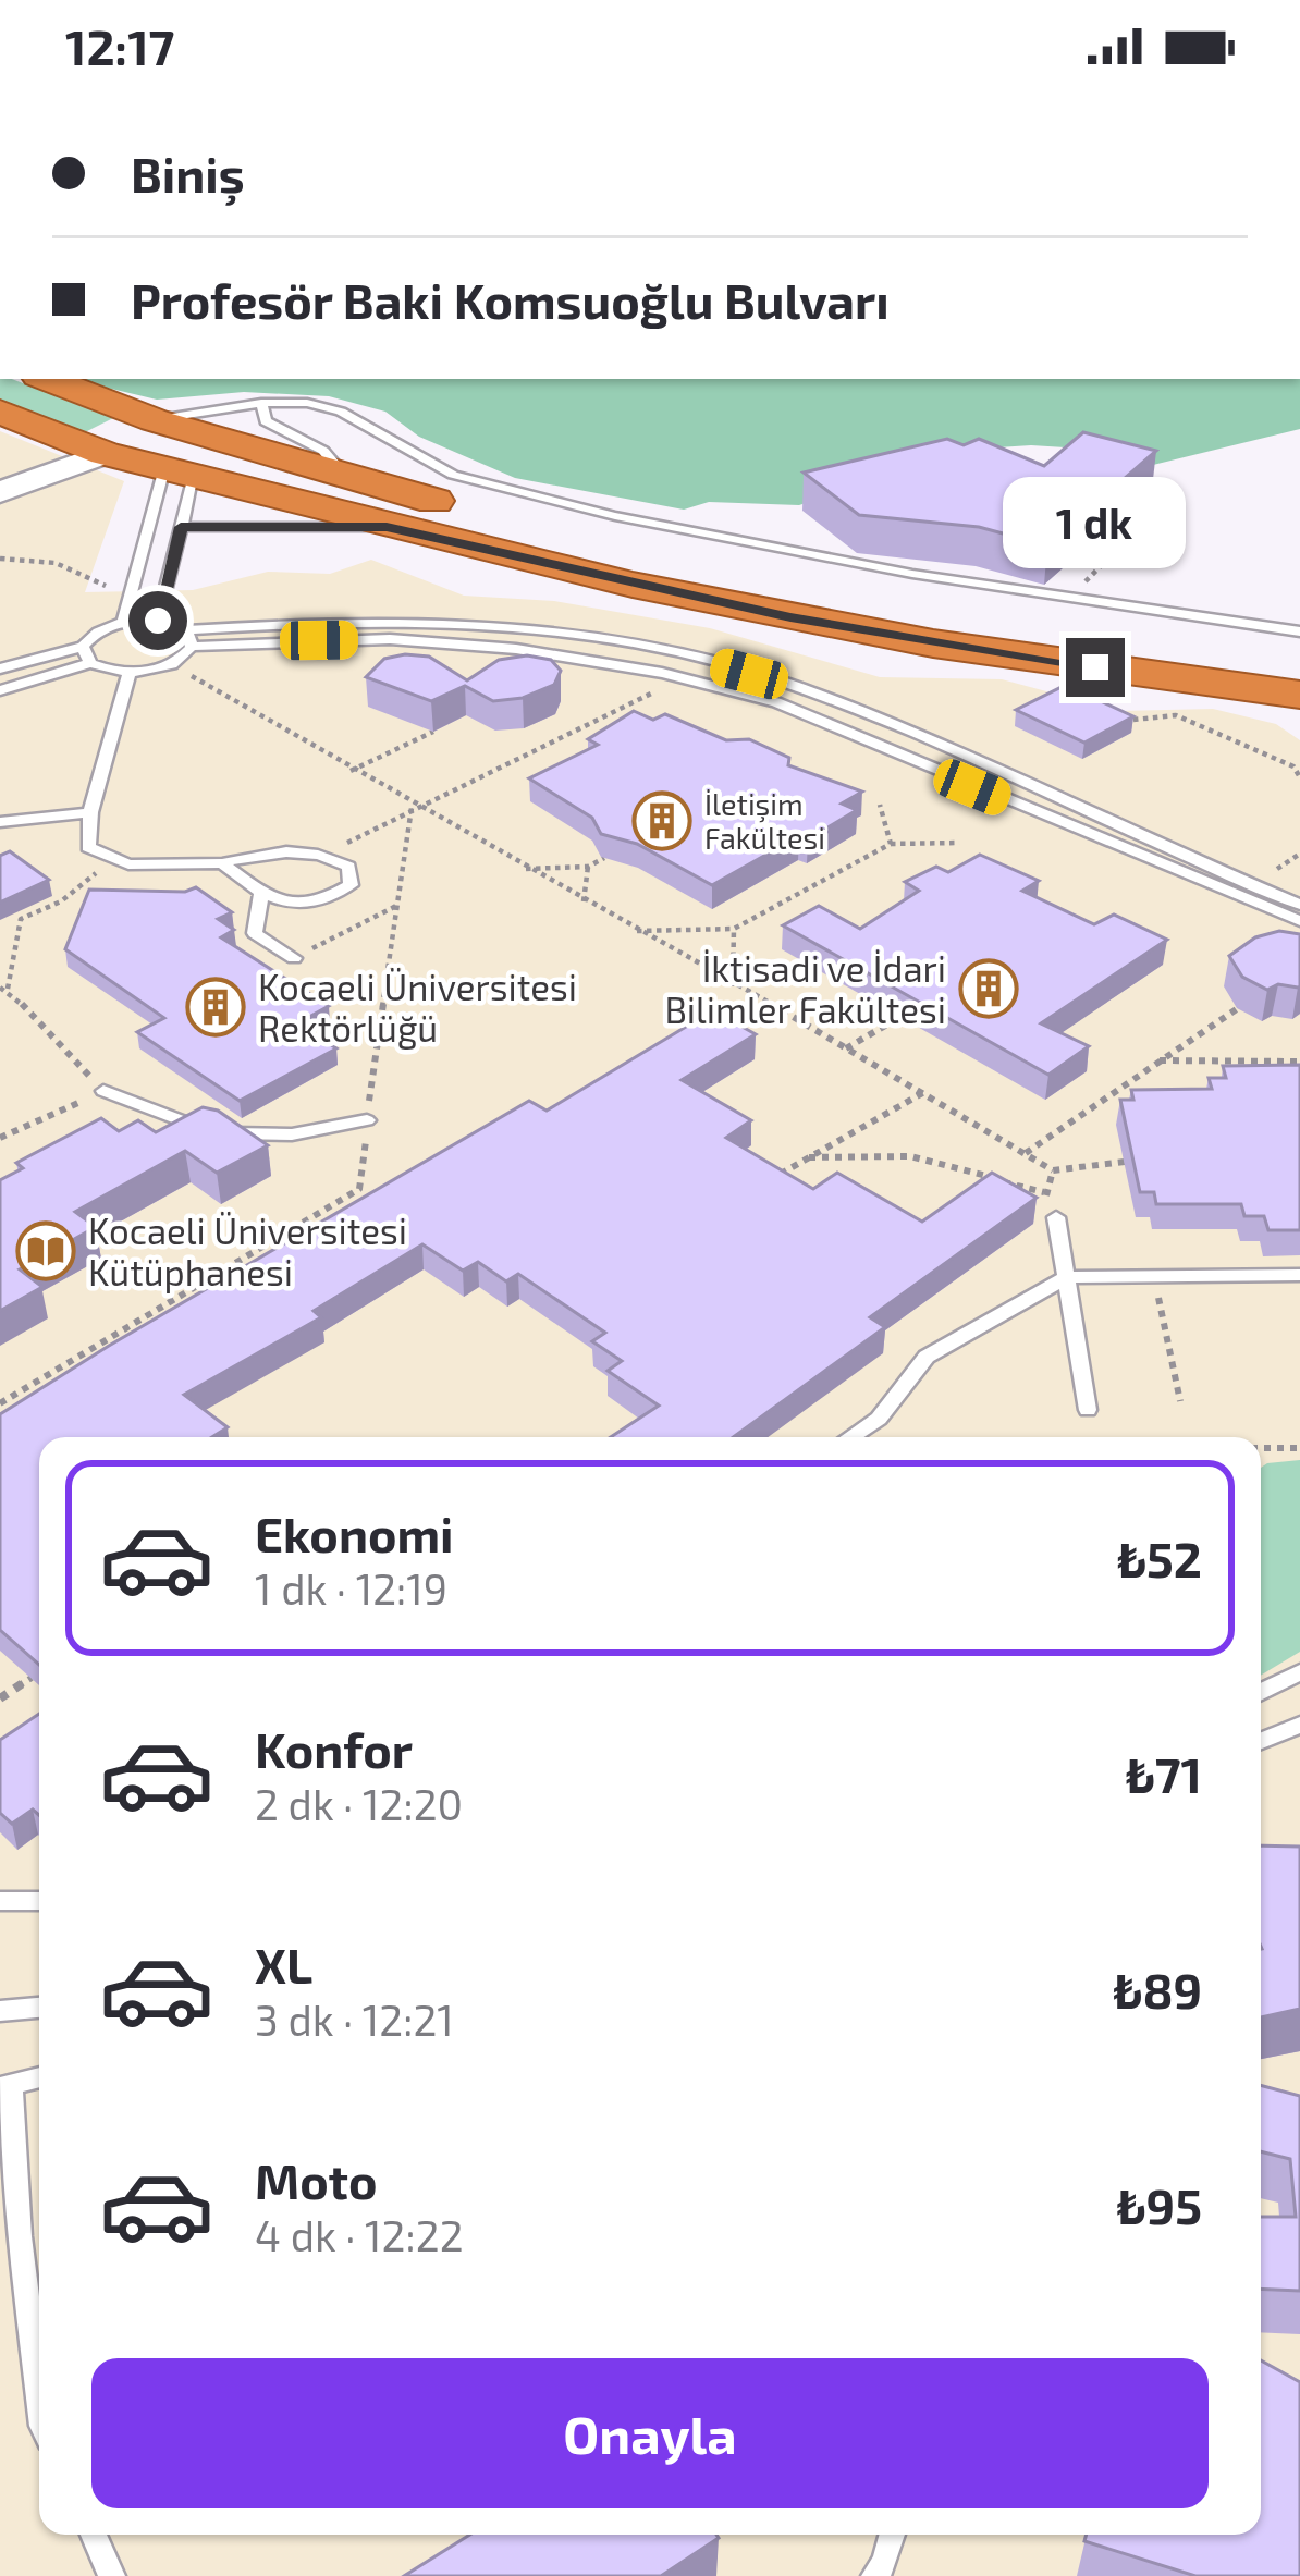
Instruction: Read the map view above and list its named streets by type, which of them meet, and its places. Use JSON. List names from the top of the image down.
{
  "places": {
    "building": ["İletişim Fakültesi", "İktisadi ve İdari Bilimler Fakültesi", "Kocaeli Üniversitesi Rektörlüğü"],
    "library": ["Kocaeli Üniversitesi Kütüphanesi"]
  },
  "page": {
    "status": "12:17",
    "banner": ["Biniş", "Profesör Baki Komsuoğlu Bulvarı"],
    "bubble": "1 dk",
    "list": [
      {
        "name": "Ekonomi",
        "note": "1 dk · 12:19",
        "value": "₺52"
      },
      {
        "name": "Konfor",
        "note": "2 dk · 12:20",
        "value": "₺71"
      },
      {
        "name": "XL",
        "note": "3 dk · 12:21",
        "value": "₺89"
      },
      {
        "name": "Moto",
        "note": "4 dk · 12:22",
        "value": "₺95"
      }
    ],
    "buttons": "Onayla"
  }
}
